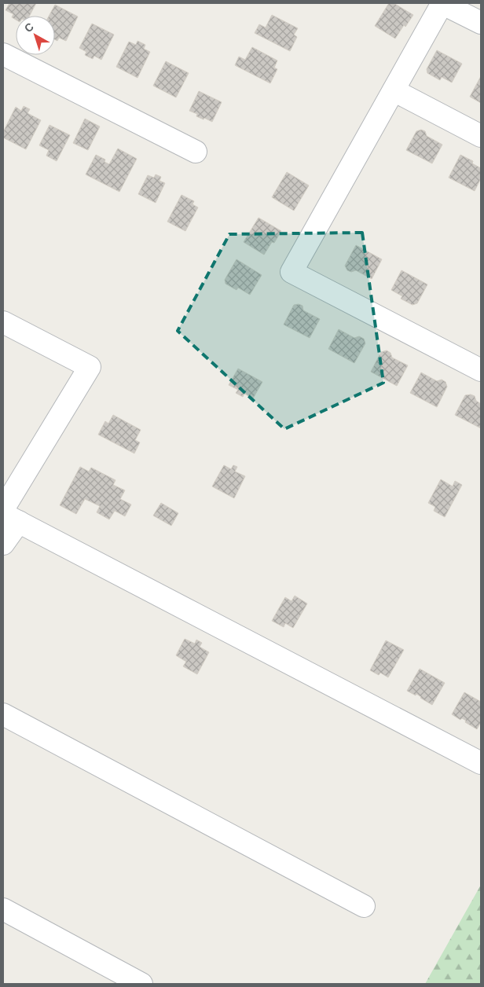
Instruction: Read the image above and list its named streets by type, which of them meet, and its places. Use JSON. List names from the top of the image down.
{
  "north": "top left"
}
